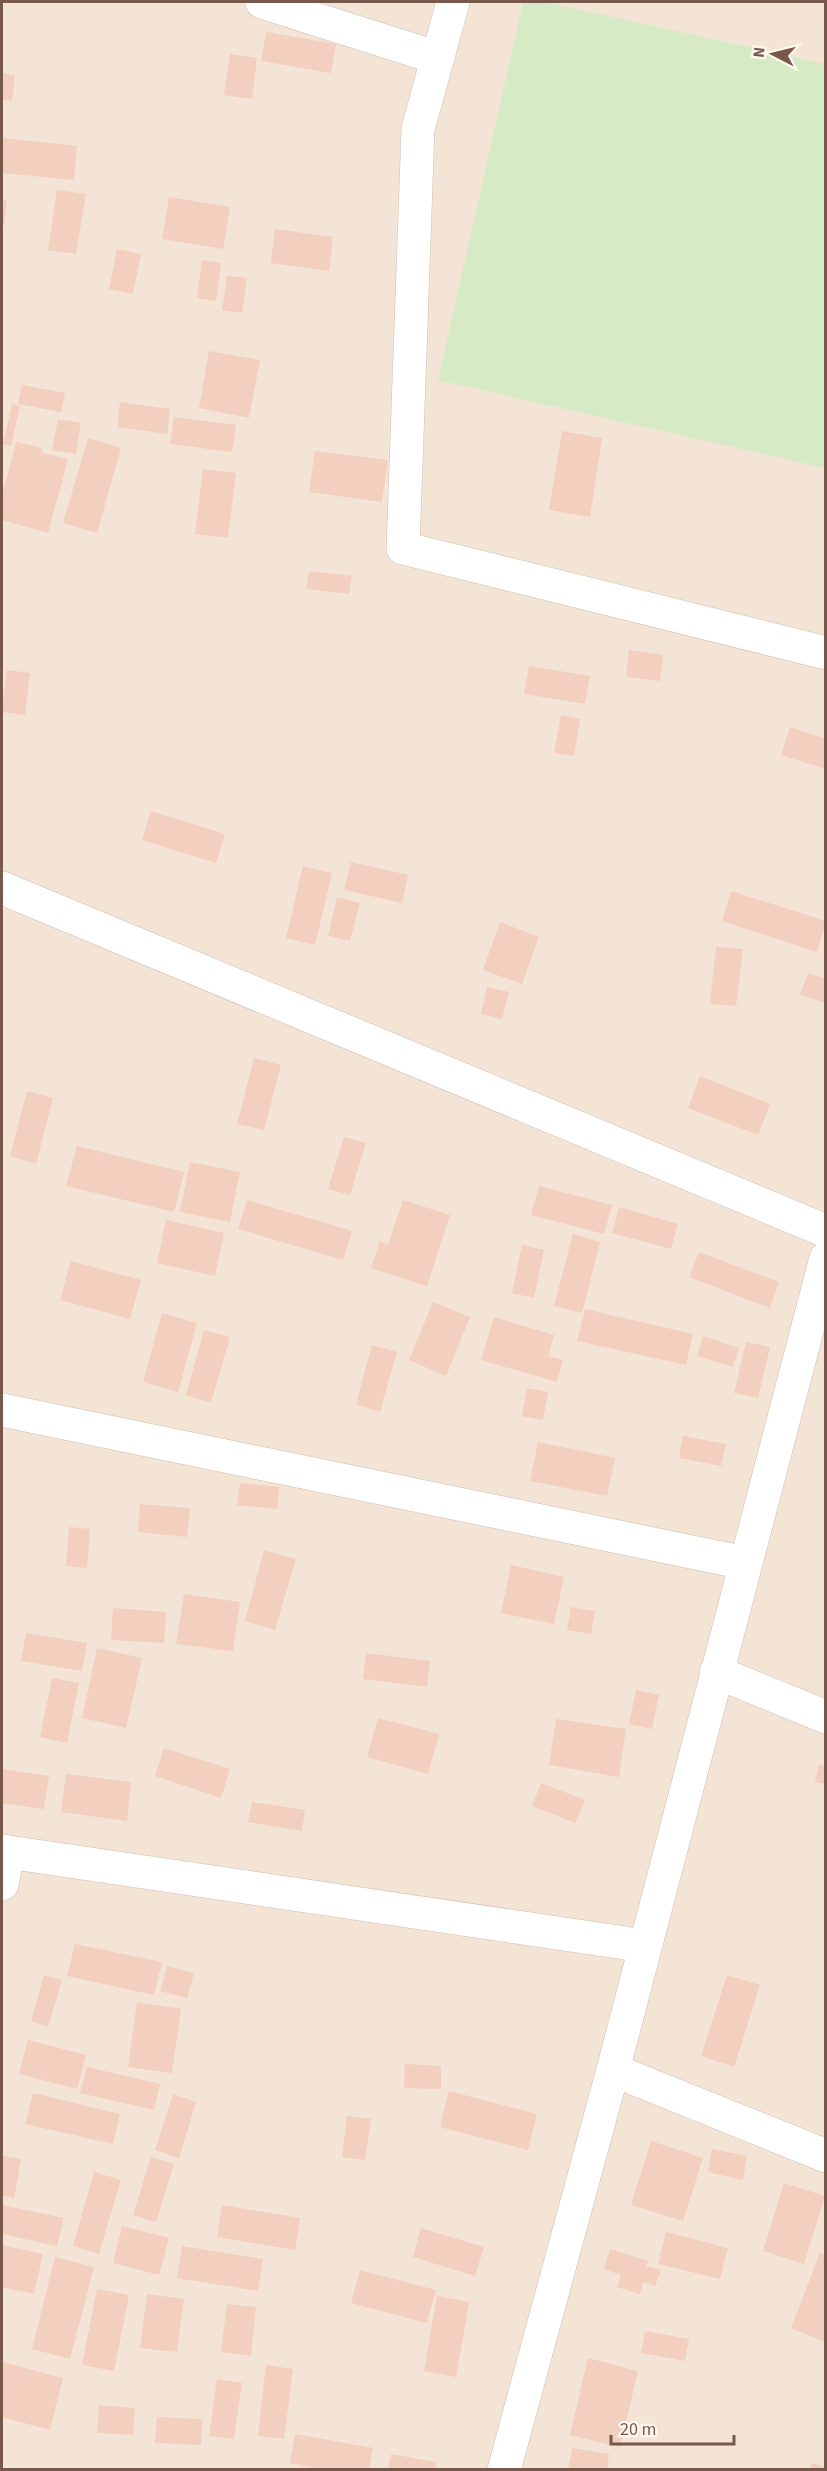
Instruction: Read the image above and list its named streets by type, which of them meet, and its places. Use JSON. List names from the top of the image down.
{
  "scale_bar": "20 m",
  "north": "left"
}
